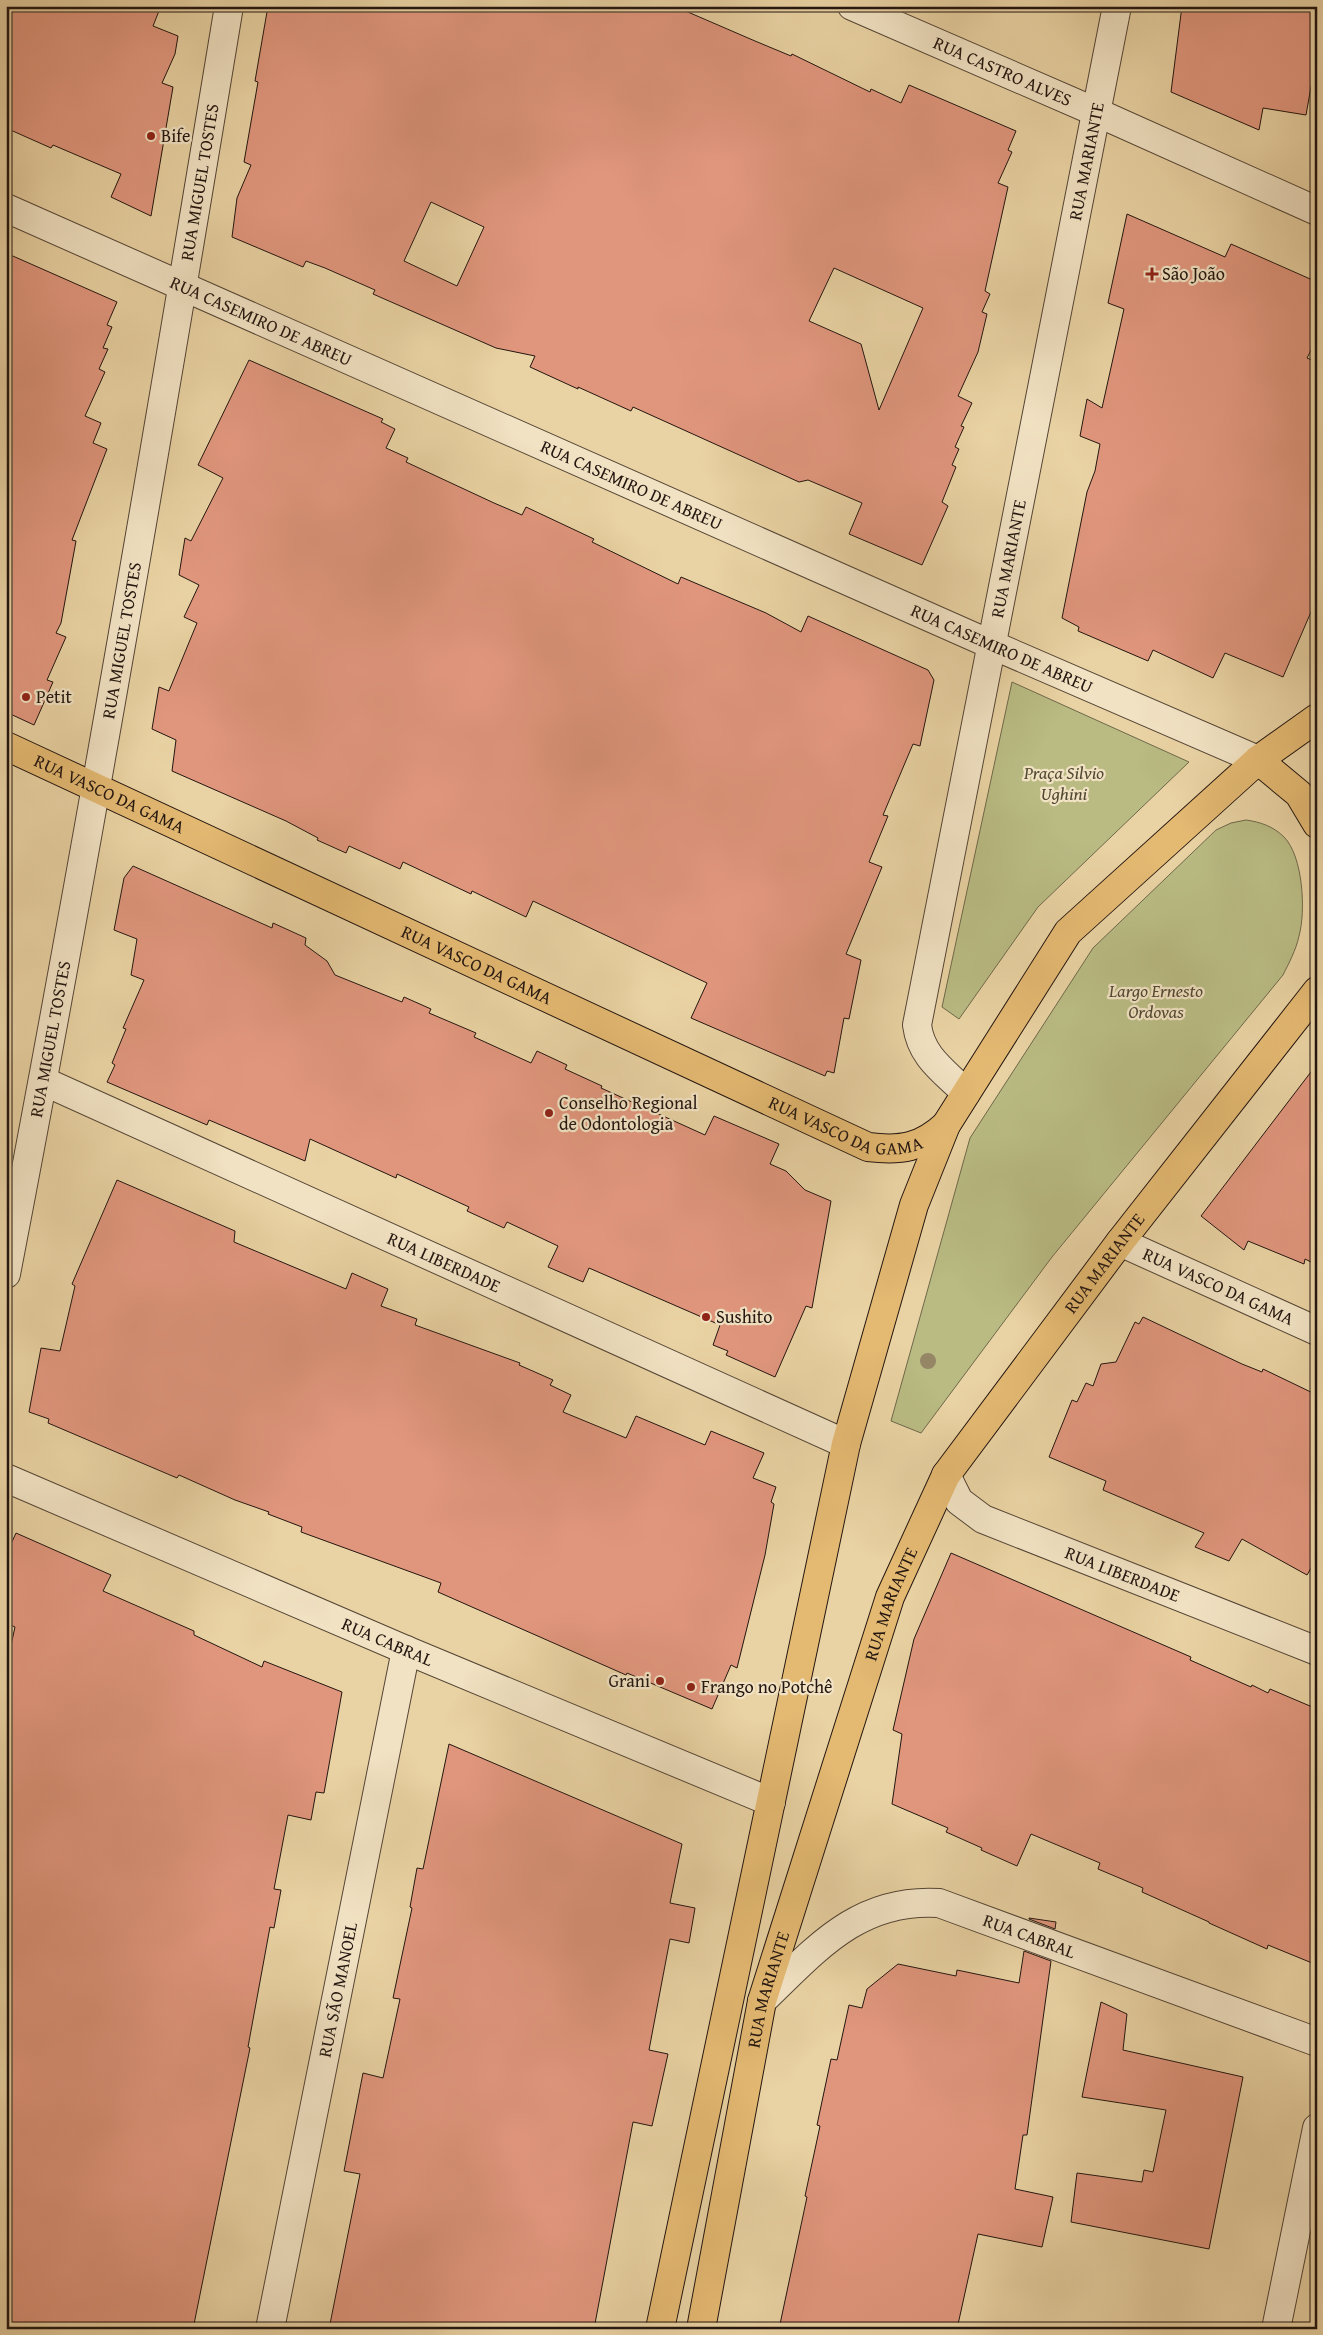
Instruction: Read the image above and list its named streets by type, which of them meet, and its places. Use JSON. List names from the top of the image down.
{
  "streets": {
    "main road": ["RUA MARIANTE", "RUA VASCO DA GAMA"],
    "street": [
      "RUA CASTRO ALVES",
      "RUA MIGUEL TOSTES",
      "RUA CASEMIRO DE ABREU",
      "RUA LIBERDADE",
      "RUA CABRAL",
      "RUA SÃO MANOEL"
    ]
  },
  "crossings": [
    ["RUA CASTRO ALVES", "RUA MARIANTE"],
    ["RUA MARIANTE", "RUA CASEMIRO DE ABREU"],
    ["RUA MARIANTE", "RUA VASCO DA GAMA"],
    ["RUA MARIANTE", "RUA LIBERDADE"],
    ["RUA MARIANTE", "RUA CABRAL"],
    ["RUA MIGUEL TOSTES", "RUA CASEMIRO DE ABREU"],
    ["RUA MIGUEL TOSTES", "RUA VASCO DA GAMA"],
    ["RUA MIGUEL TOSTES", "RUA LIBERDADE"],
    ["RUA CABRAL", "RUA SÃO MANOEL"]
  ],
  "parks": ["Praça Silvio Ughini", "Largo Ernesto Ordovas"],
  "places": {
    "other": [
      "Bife",
      "Petit",
      "Conselho Regional de Odontologia",
      "Sushito",
      "Grani",
      "Frango no Potchê"
    ],
    "health": ["São João"]
  }
}
